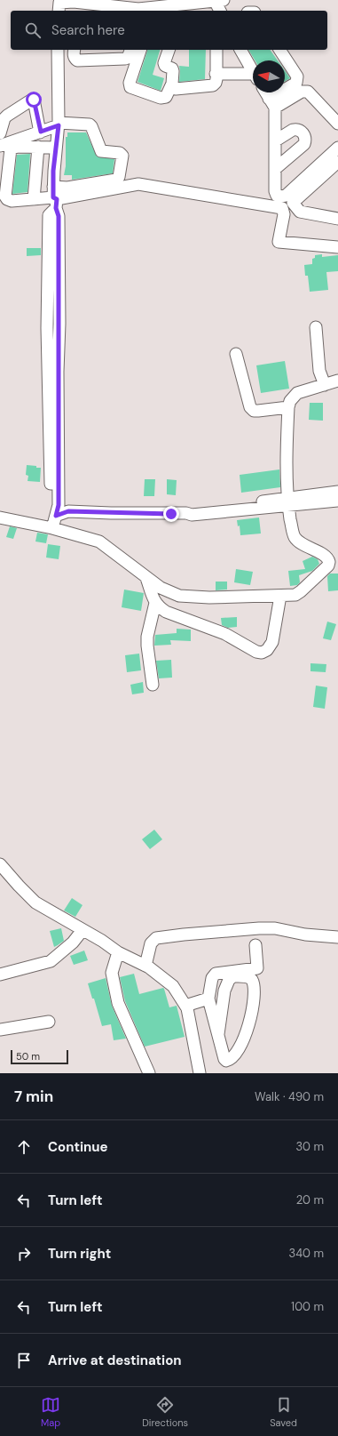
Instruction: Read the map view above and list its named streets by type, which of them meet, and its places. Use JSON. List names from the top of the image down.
{
  "scale_bar": "50 m",
  "north": "left",
  "page": {
    "search": "Search here",
    "scale": "50 m",
    "heading": ["7 min", "Walk · 490 m"],
    "list": [
      ["Continue", "30 m"],
      ["Turn left", "20 m"],
      ["Turn right", "340 m"],
      ["Turn left", "100 m"],
      "Arrive at destination"
    ],
    "nav": ["Map", "Directions", "Saved"]
  }
}
